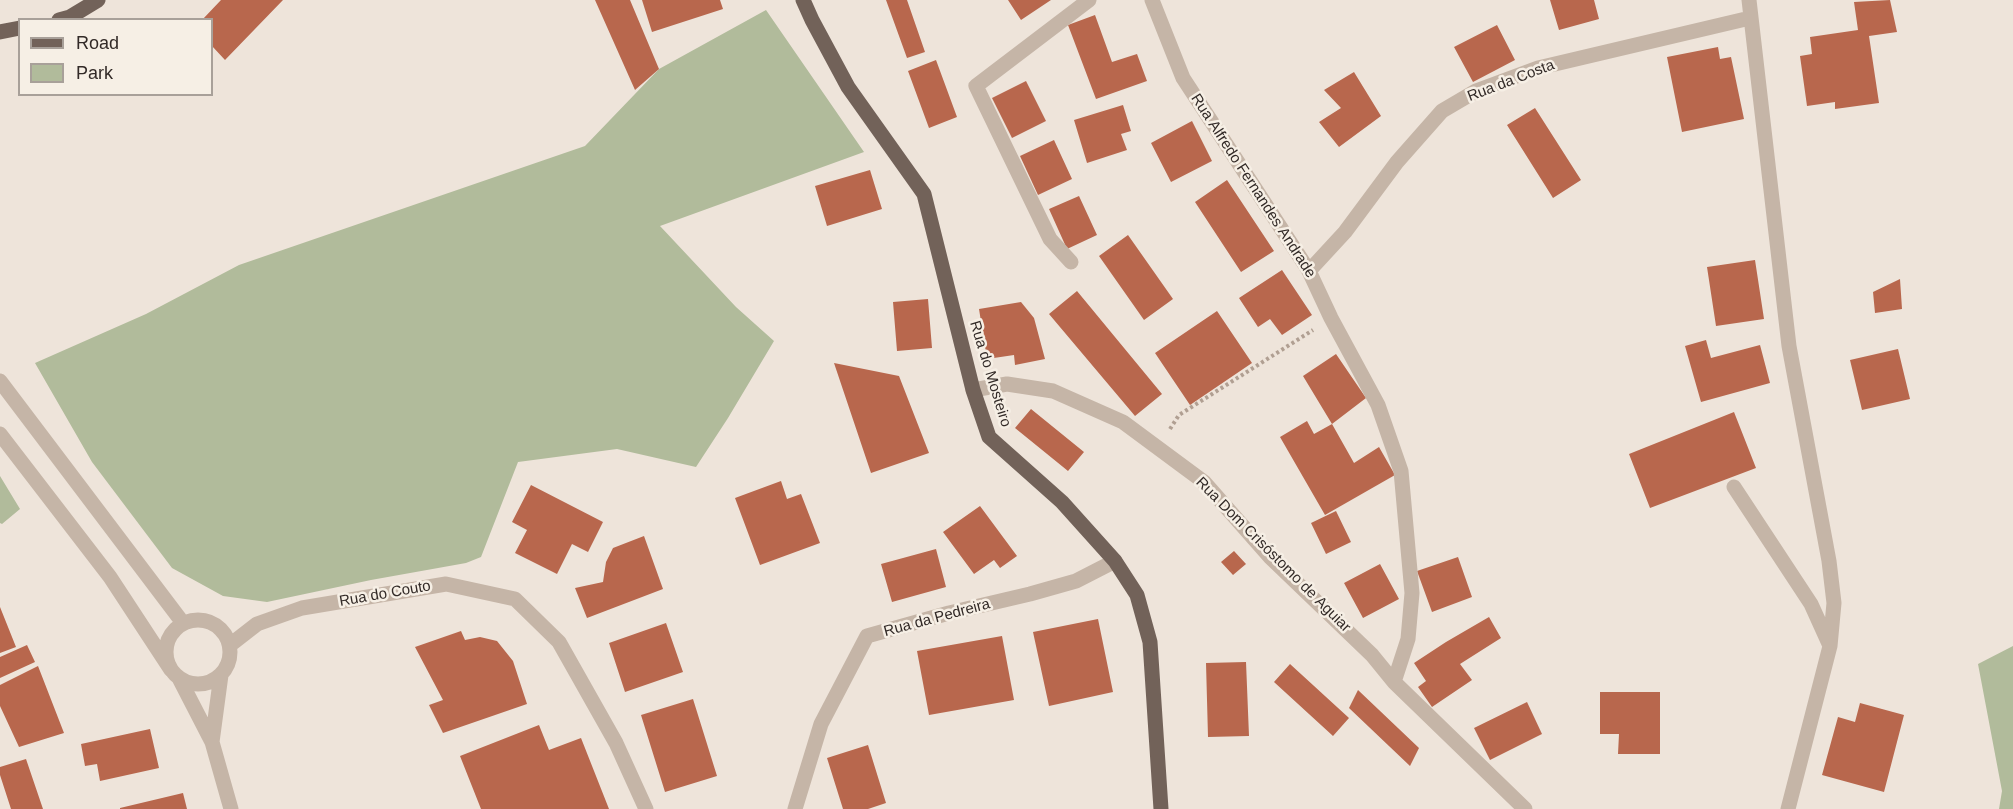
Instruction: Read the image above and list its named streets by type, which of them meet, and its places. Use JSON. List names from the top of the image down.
{
  "streets": {
    "main road": ["Rua do Mosteiro"],
    "street": [
      "Rua da Costa",
      "Rua Alfredo Fernandes Andrade",
      "Rua Dom Crisóstomo de Aguiar",
      "Rua do Couto",
      "Rua da Pedreira"
    ]
  },
  "crossings": [
    ["Rua da Costa", "Rua Alfredo Fernandes Andrade"],
    ["Rua Alfredo Fernandes Andrade", "Rua Dom Crisóstomo de Aguiar"],
    ["Rua do Mosteiro", "Rua Dom Crisóstomo de Aguiar"],
    ["Rua do Mosteiro", "Rua da Pedreira"]
  ],
  "legend": ["Road", "Park"]
}
